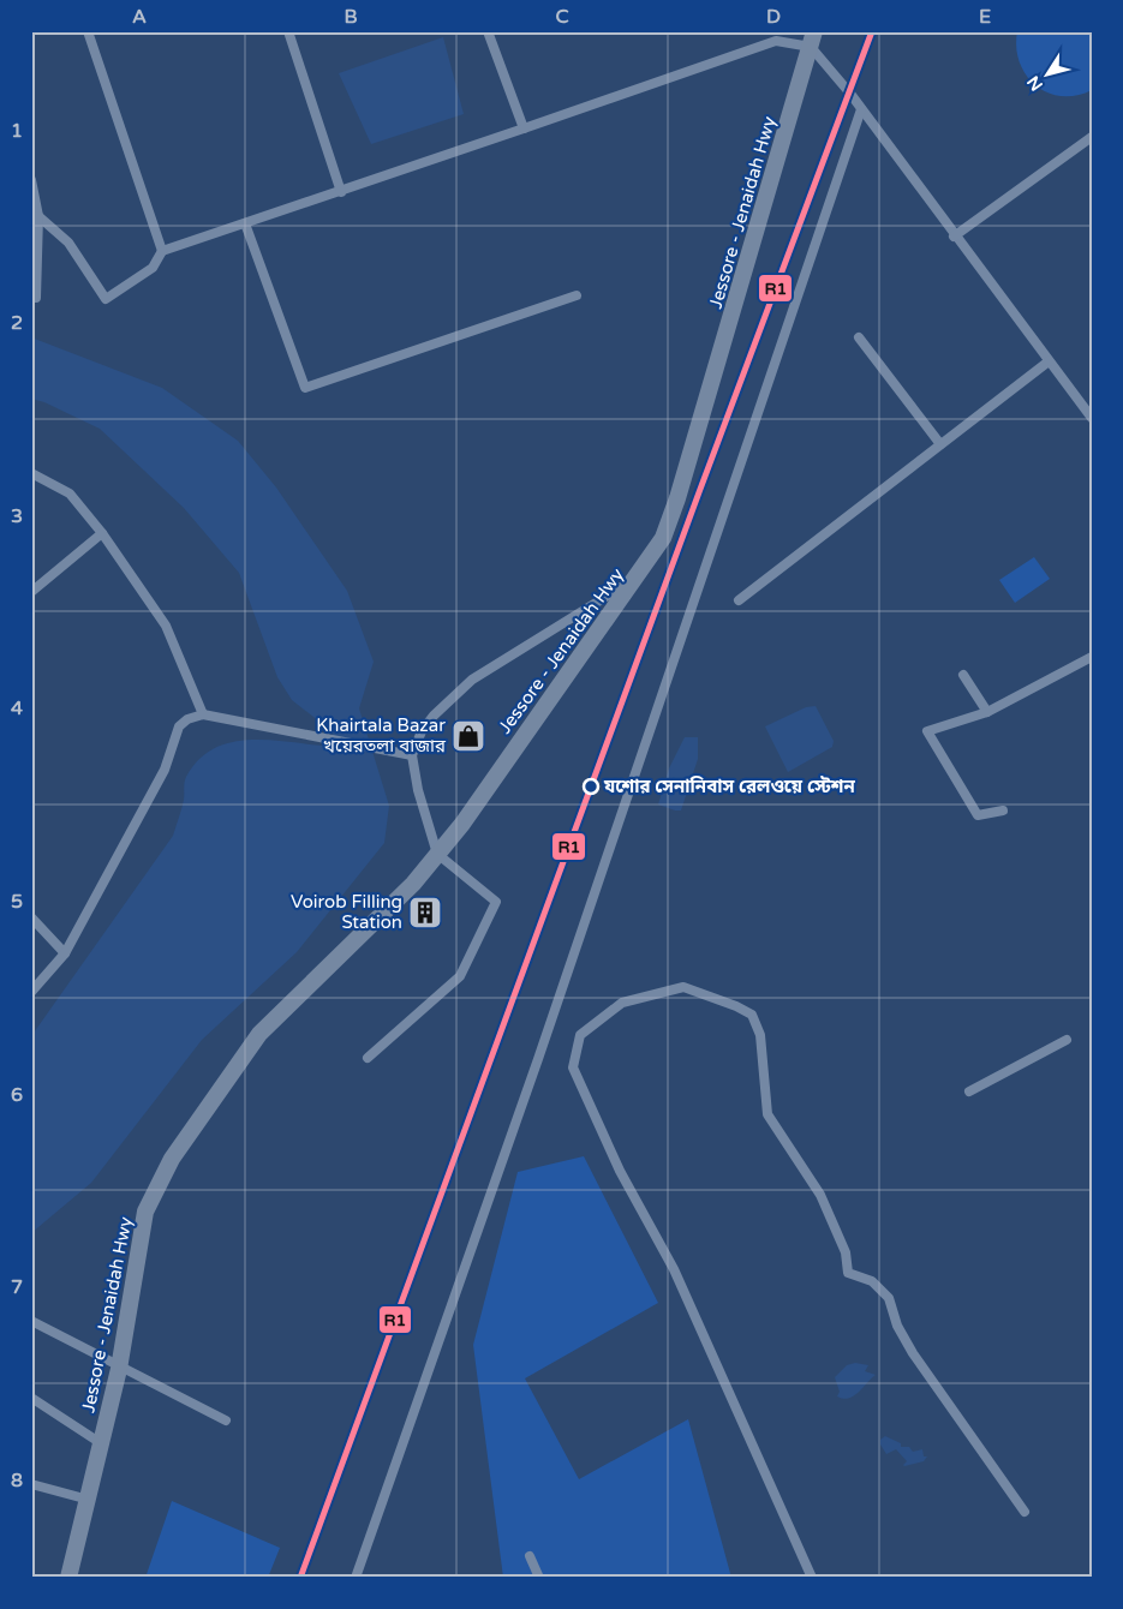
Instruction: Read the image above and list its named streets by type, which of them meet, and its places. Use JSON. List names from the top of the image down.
{
  "streets": {
    "highway": ["Jessore - Jenaidah Hwy"]
  },
  "places": {
    "shop": ["Khairtala Bazar খয়েরতলা বাজার"],
    "other": ["যশোর সেনানিবাস রেলওয়ে স্টেশন"],
    "building": ["Voirob Filling Station"]
  },
  "lines": ["transit line R1"],
  "north": "bottom left",
  "grid": {
    "columns": [
      "A",
      "B",
      "C",
      "D",
      "E"
    ],
    "rows": [
      "1",
      "2",
      "3",
      "4",
      "5",
      "6",
      "7",
      "8"
    ]
  }
}
